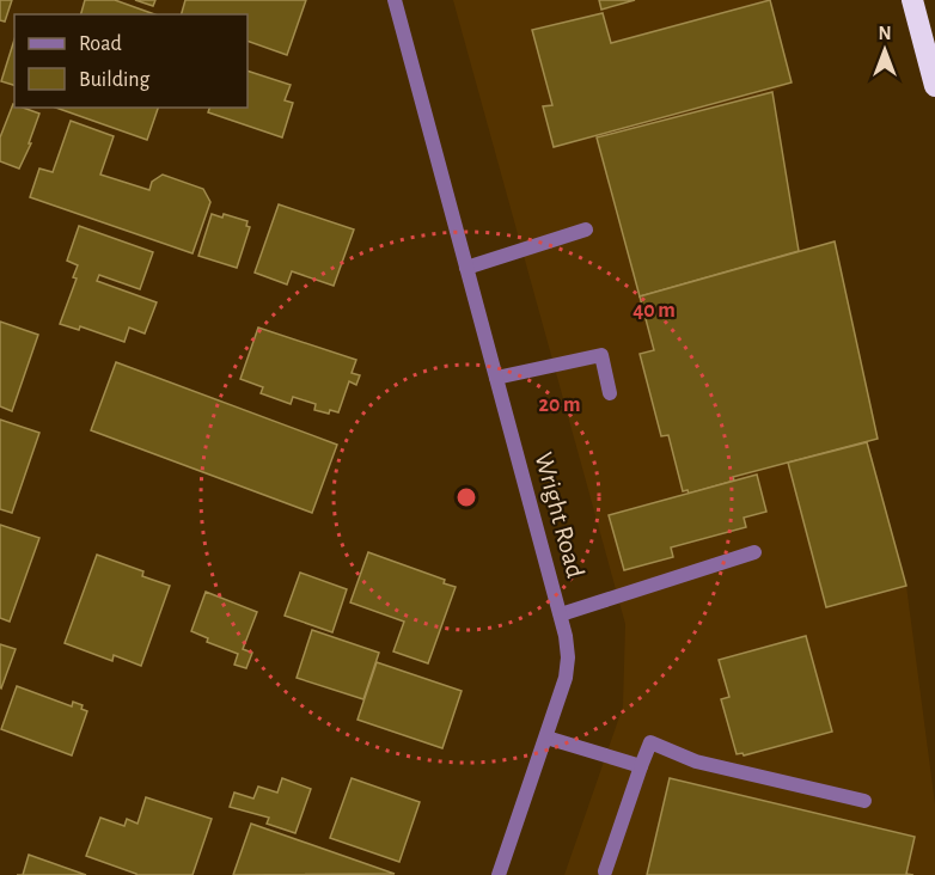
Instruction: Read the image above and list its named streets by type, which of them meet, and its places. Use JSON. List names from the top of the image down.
{
  "streets": {
    "street": ["Wright Road"]
  },
  "legend": ["Road", "Building"],
  "north": "top",
  "rings": ["40 m", "20 m"]
}
